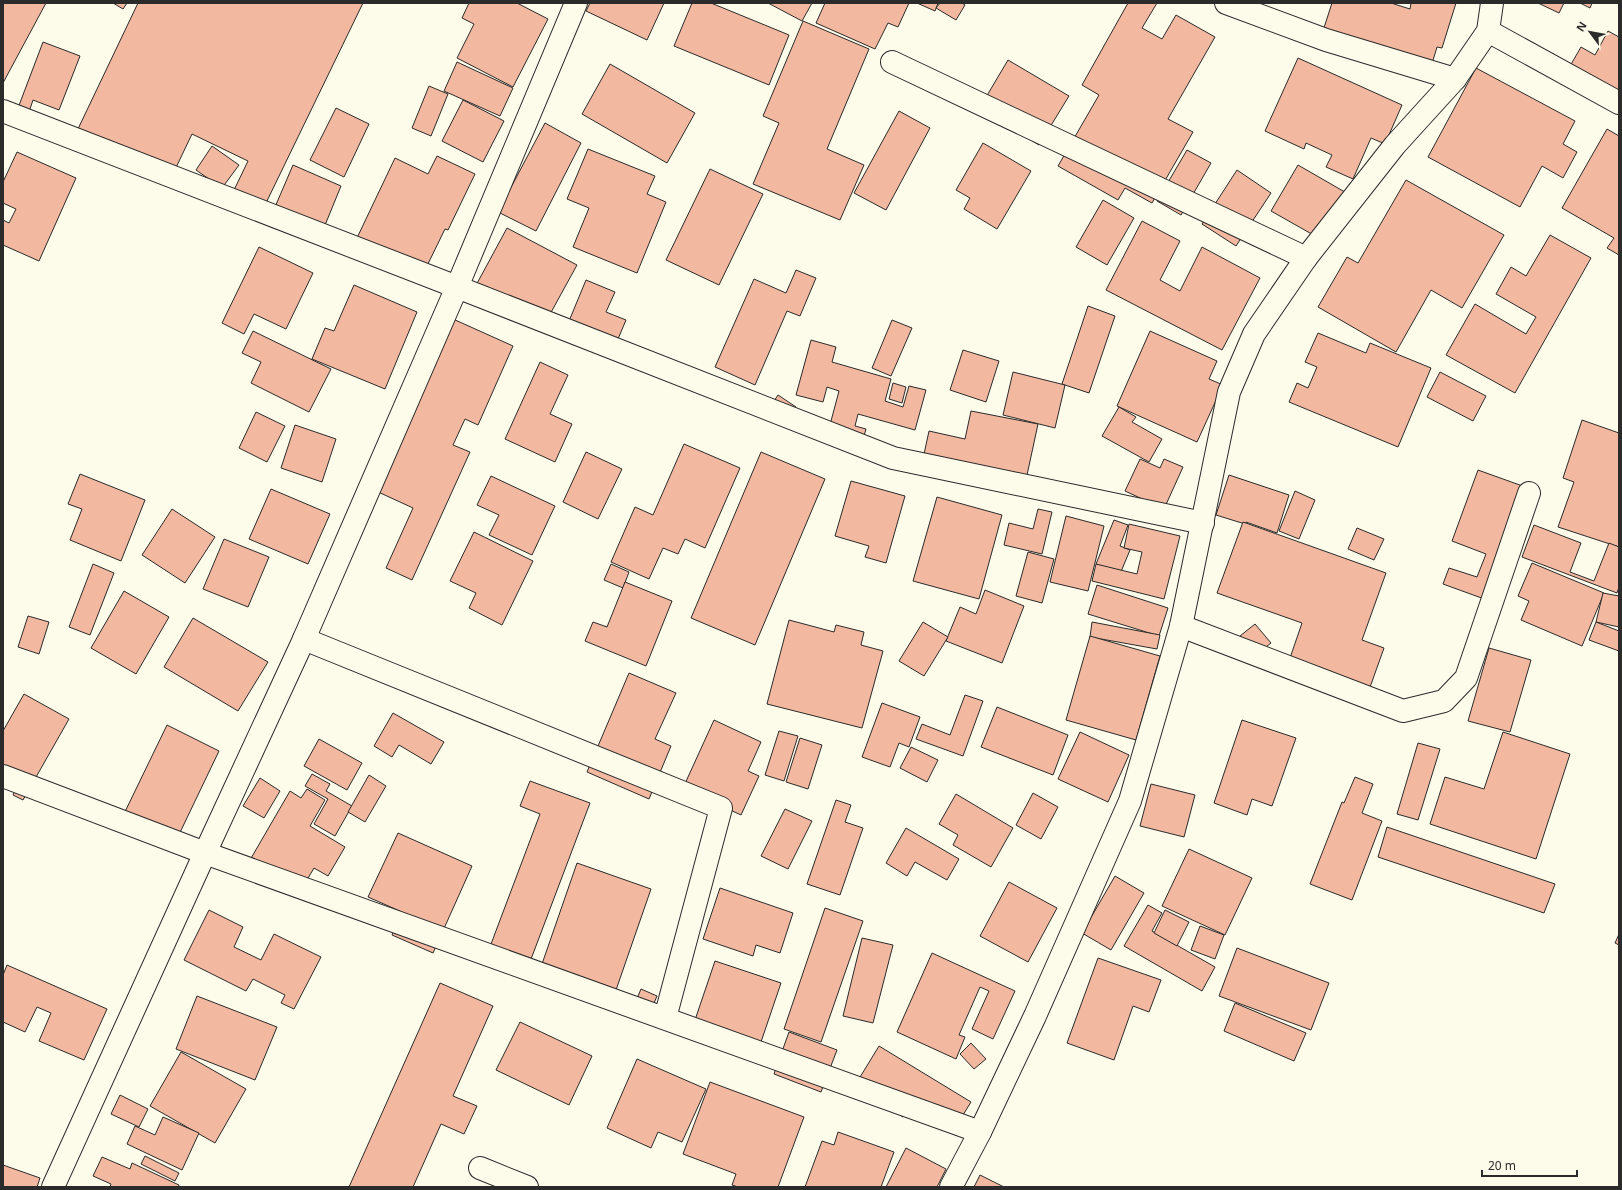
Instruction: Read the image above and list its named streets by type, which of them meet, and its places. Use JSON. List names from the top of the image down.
{
  "scale_bar": "20 m",
  "north": "top left"
}
